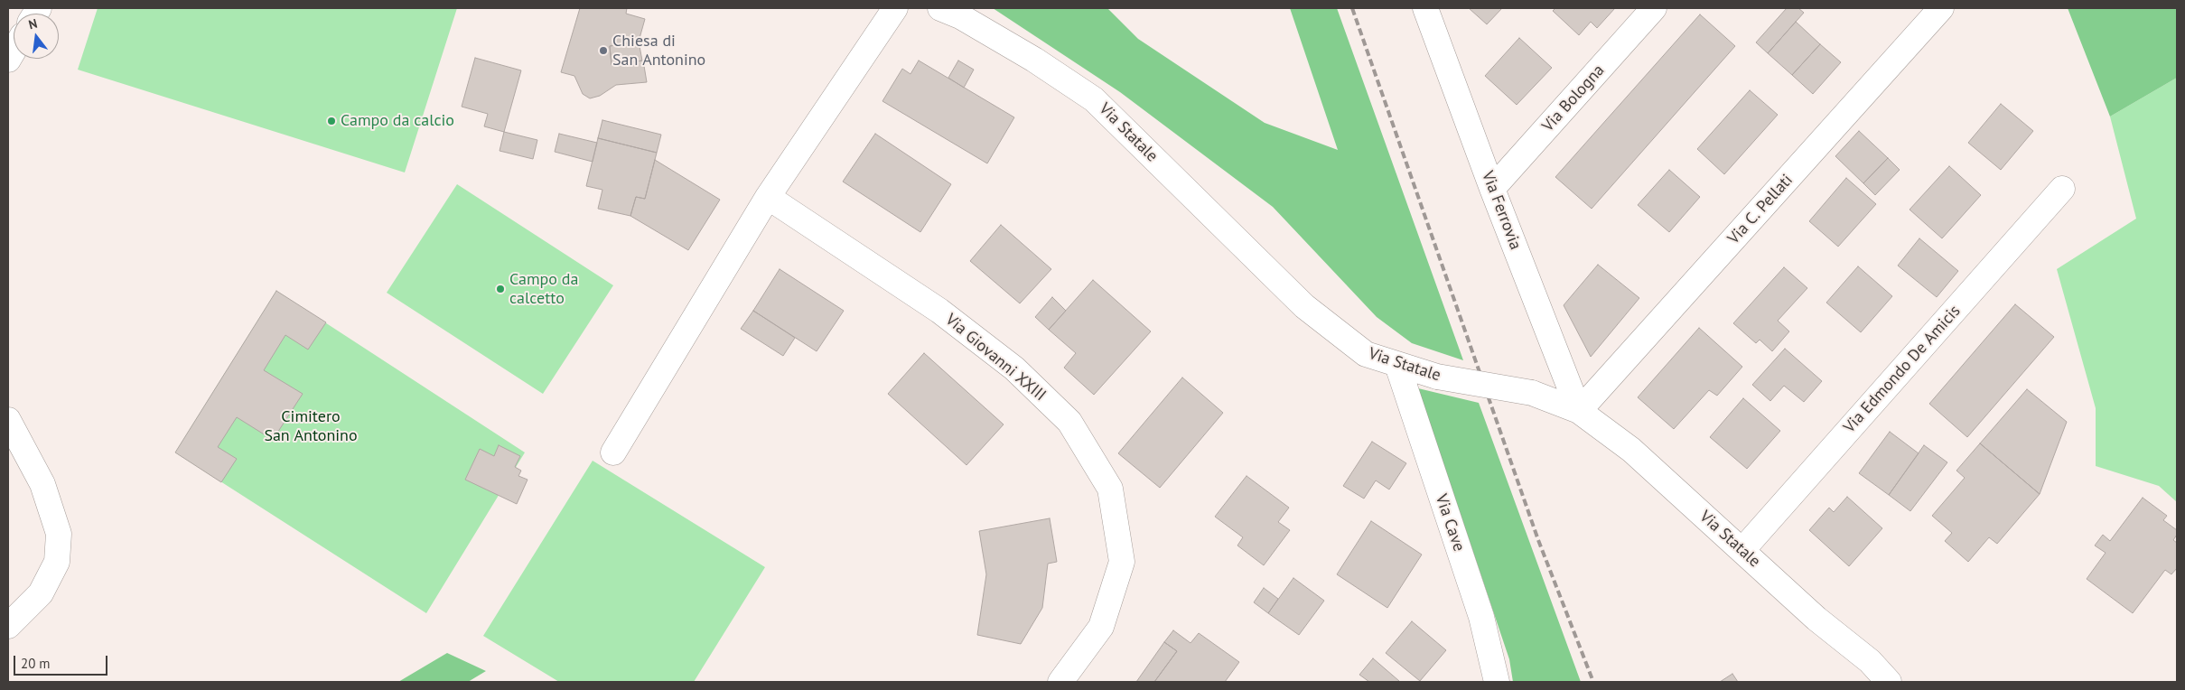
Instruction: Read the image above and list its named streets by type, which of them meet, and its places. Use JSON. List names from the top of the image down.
{
  "streets": {
    "street": [
      "Via Bologna",
      "Via Statale",
      "Via C. Pellati",
      "Via Ferrovia",
      "Via Giovanni XXIII",
      "Via Edmondo De Amicis",
      "Via Cave"
    ]
  },
  "crossings": [
    ["Via Bologna", "Via Ferrovia"],
    ["Via Statale", "Via C. Pellati"],
    ["Via Statale", "Via Ferrovia"],
    ["Via Statale", "Via Edmondo De Amicis"],
    ["Via Statale", "Via Cave"],
    ["Via C. Pellati", "Via Ferrovia"]
  ],
  "parks": ["Cimitero San Antonino"],
  "places": ["Chiesa di San Antonino", "Campo da calcio", "Campo da calcetto"],
  "scale_bar": "20 m",
  "north": "top"
}
